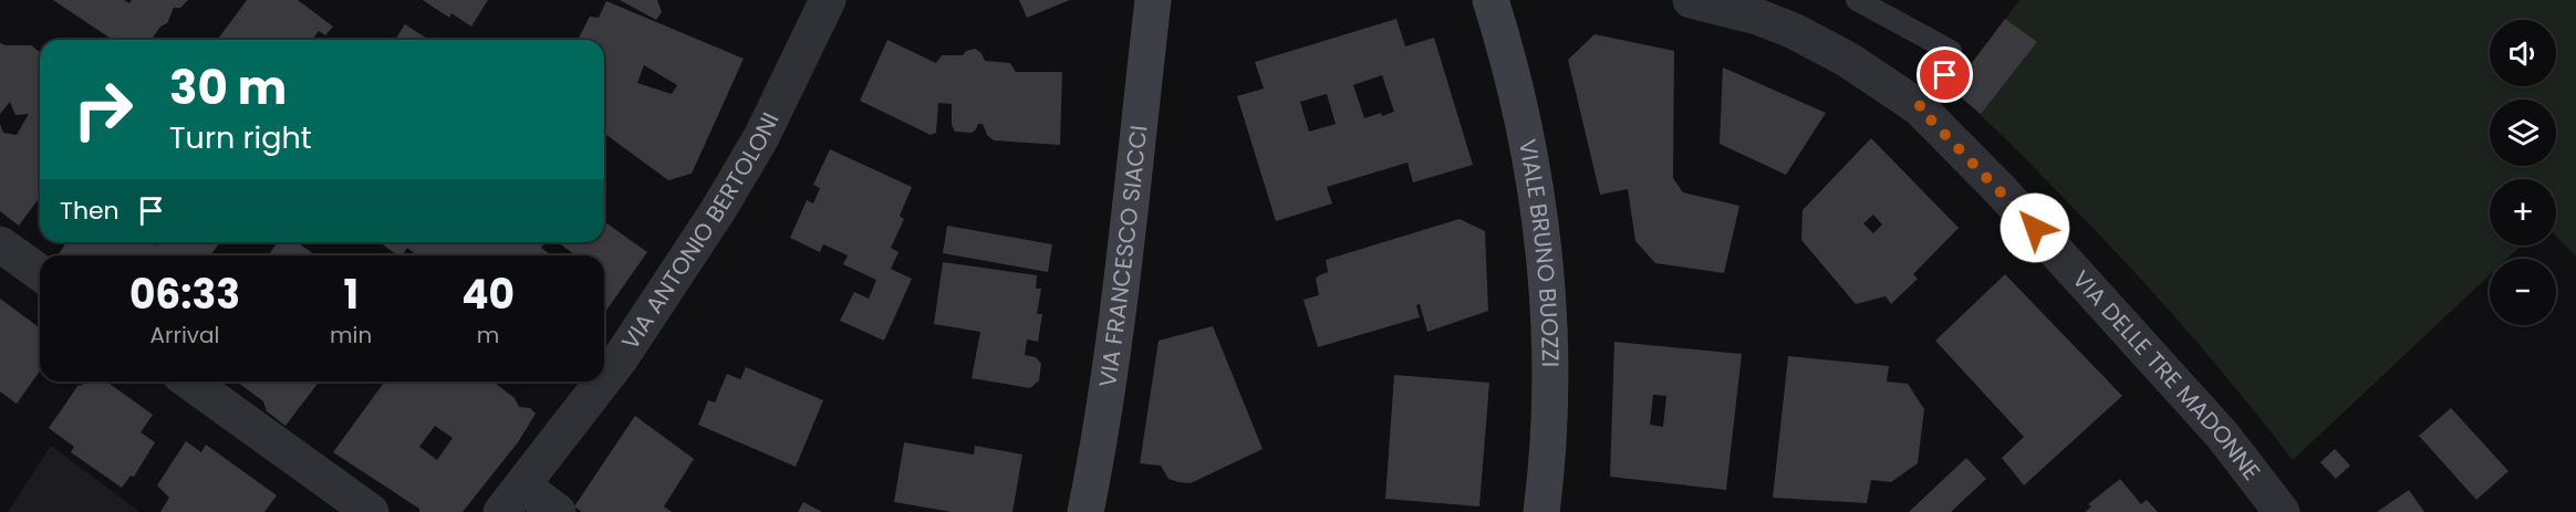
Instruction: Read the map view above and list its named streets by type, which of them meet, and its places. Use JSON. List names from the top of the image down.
{
  "streets": {
    "street": [
      "VIA ANTONIO BERTOLONI",
      "VIALE BRUNO BUOZZI",
      "VIA FRANCESCO SIACCI",
      "VIA DELLE TRE MADONNE"
    ]
  },
  "page": {
    "map_buttons": ["+", "−"],
    "turn": ["30 m", "Turn right"],
    "then": "Then",
    "eta": [
      "06:33",
      "Arrival",
      "1",
      "min",
      "40",
      "m"
    ]
  }
}
